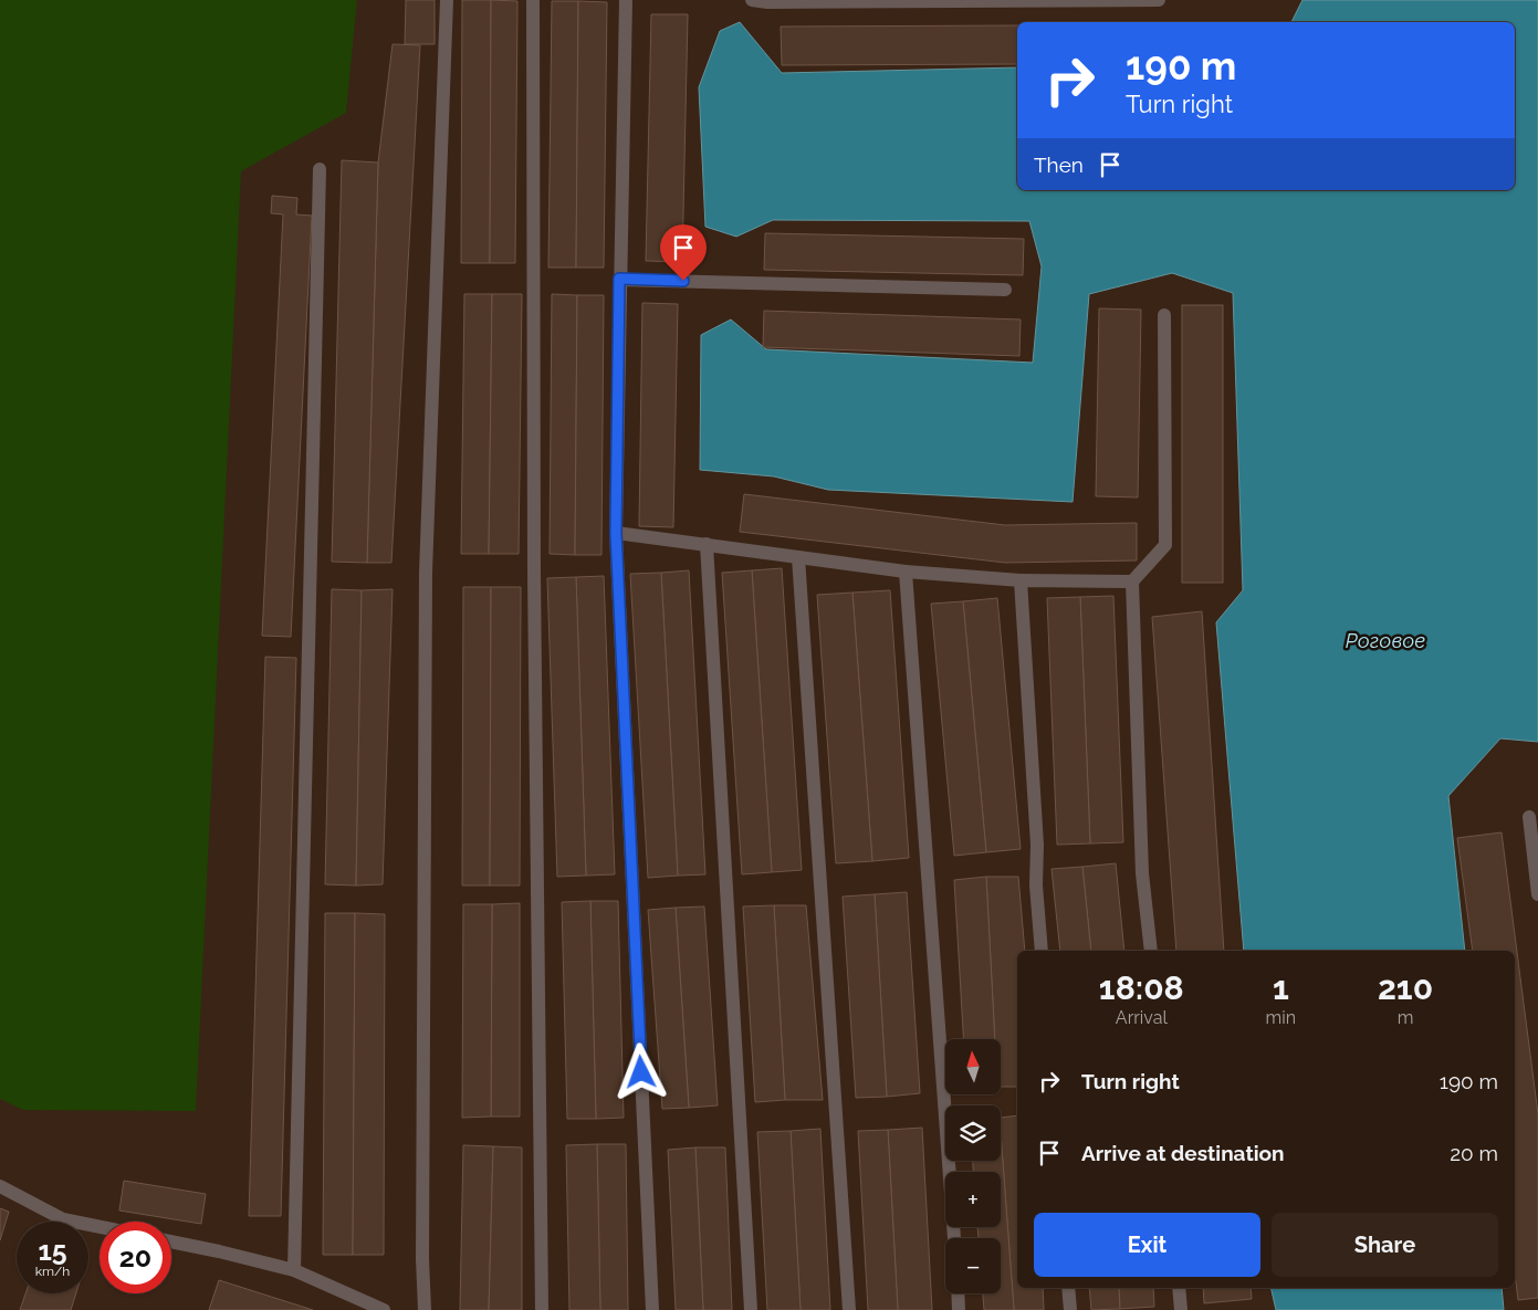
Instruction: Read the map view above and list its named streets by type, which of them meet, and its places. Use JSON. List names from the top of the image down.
{
  "water": ["Роговое"],
  "north": "top",
  "page": {
    "turn": ["190 m", "Turn right"],
    "then": "Then",
    "eta": [
      "18:08",
      "Arrival",
      "1",
      "min",
      "210",
      "m"
    ],
    "map_buttons": ["+", "−"],
    "list": [
      {
        "name": "Turn right",
        "value": "190 m"
      },
      {
        "name": "Arrive at destination",
        "value": "20 m"
      }
    ],
    "buttons": ["Exit", "Share"],
    "speed": "15 km/h",
    "limit": "20"
  }
}
